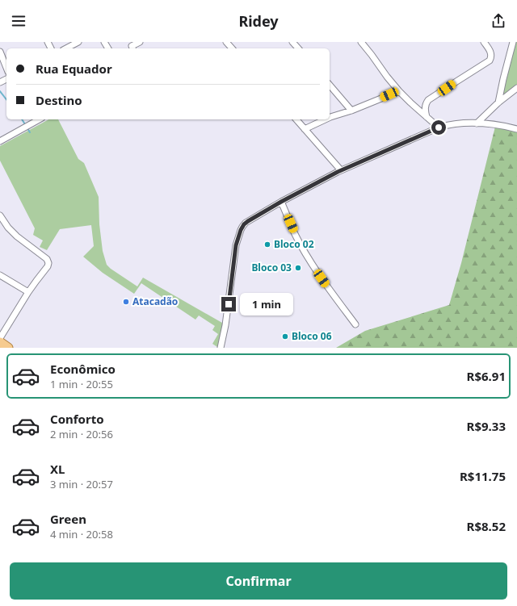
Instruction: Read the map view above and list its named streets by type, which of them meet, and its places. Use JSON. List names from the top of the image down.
{
  "places": [
    "Bloco 02",
    "Bloco 03",
    "Atacadão",
    "Bloco 06"
  ],
  "page": {
    "header": "Ridey",
    "banner": ["Rua Equador", "Destino"],
    "bubble": "1 min",
    "list": [
      {
        "name": "Econômico",
        "note": "1 min · 20:55",
        "value": "R$6.91"
      },
      {
        "name": "Conforto",
        "note": "2 min · 20:56",
        "value": "R$9.33"
      },
      {
        "name": "XL",
        "note": "3 min · 20:57",
        "value": "R$11.75"
      },
      {
        "name": "Green",
        "note": "4 min · 20:58",
        "value": "R$8.52"
      }
    ],
    "buttons": "Confirmar"
  }
}
